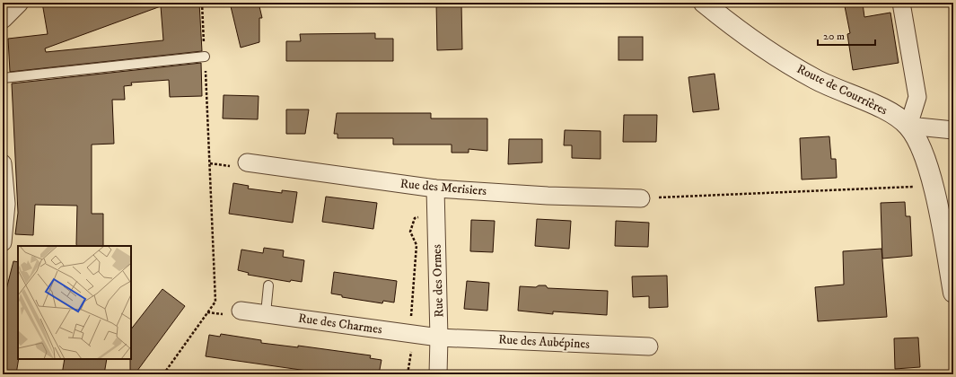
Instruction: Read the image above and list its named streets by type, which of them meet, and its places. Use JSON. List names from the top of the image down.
{
  "streets": {
    "street": [
      "Route de Courrières",
      "Rue des Merisiers",
      "Rue des Ormes",
      "Rue des Charmes",
      "Rue des Aubépines"
    ]
  },
  "crossings": [
    ["Rue des Merisiers", "Rue des Ormes"],
    ["Rue des Ormes", "Rue des Charmes"],
    ["Rue des Ormes", "Rue des Aubépines"],
    ["Rue des Charmes", "Rue des Aubépines"]
  ],
  "scale_bar": "20 m"
}
